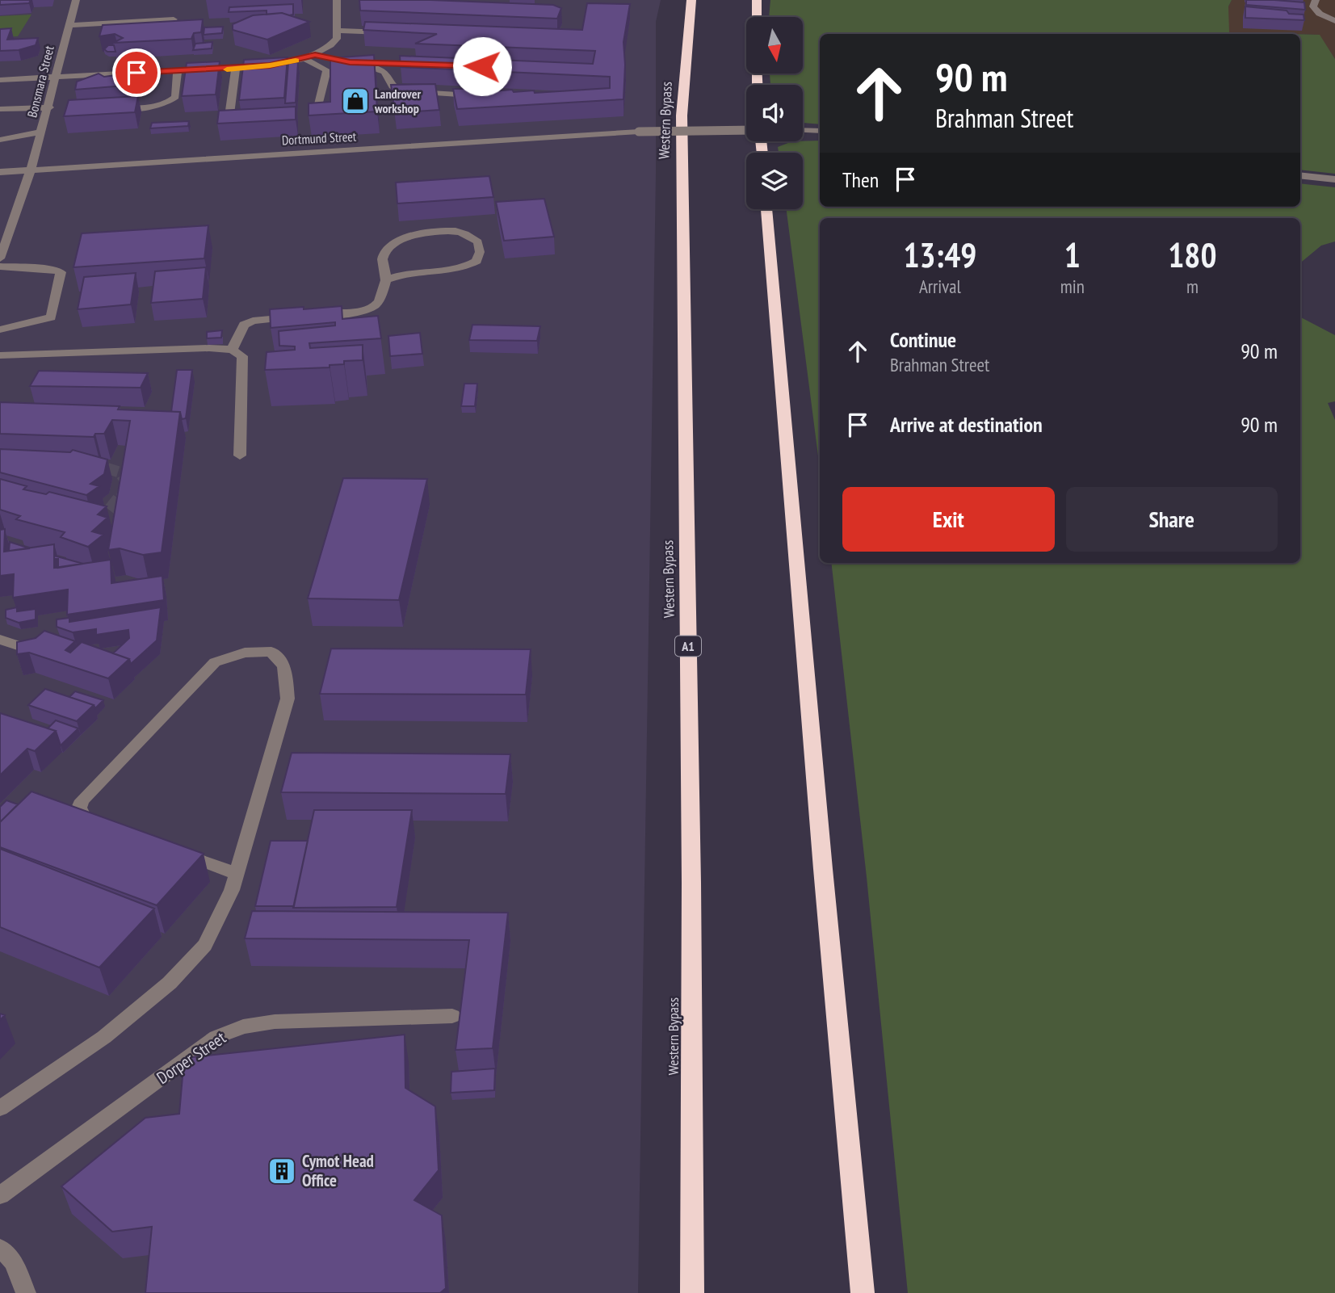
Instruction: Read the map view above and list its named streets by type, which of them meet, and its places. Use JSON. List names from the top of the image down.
{
  "streets": {
    "highway": ["Western Bypass", "A1"],
    "street": ["Bonsmara Street", "Dortmund Street", "Dorper Street"]
  },
  "crossings": [
    ["Bonsmara Street", "Dortmund Street"]
  ],
  "places": {
    "shop": ["Landrover workshop"],
    "building": ["Cymot Head Office"]
  },
  "north": "bottom",
  "page": {
    "turn": ["90 m", "Brahman Street"],
    "then": "Then",
    "eta": [
      "13:49",
      "Arrival",
      "1",
      "min",
      "180",
      "m"
    ],
    "list": [
      {
        "name": "Continue",
        "note": "Brahman Street",
        "value": "90 m"
      },
      {
        "name": "Arrive at destination",
        "value": "90 m"
      }
    ],
    "buttons": ["Exit", "Share"]
  }
}
